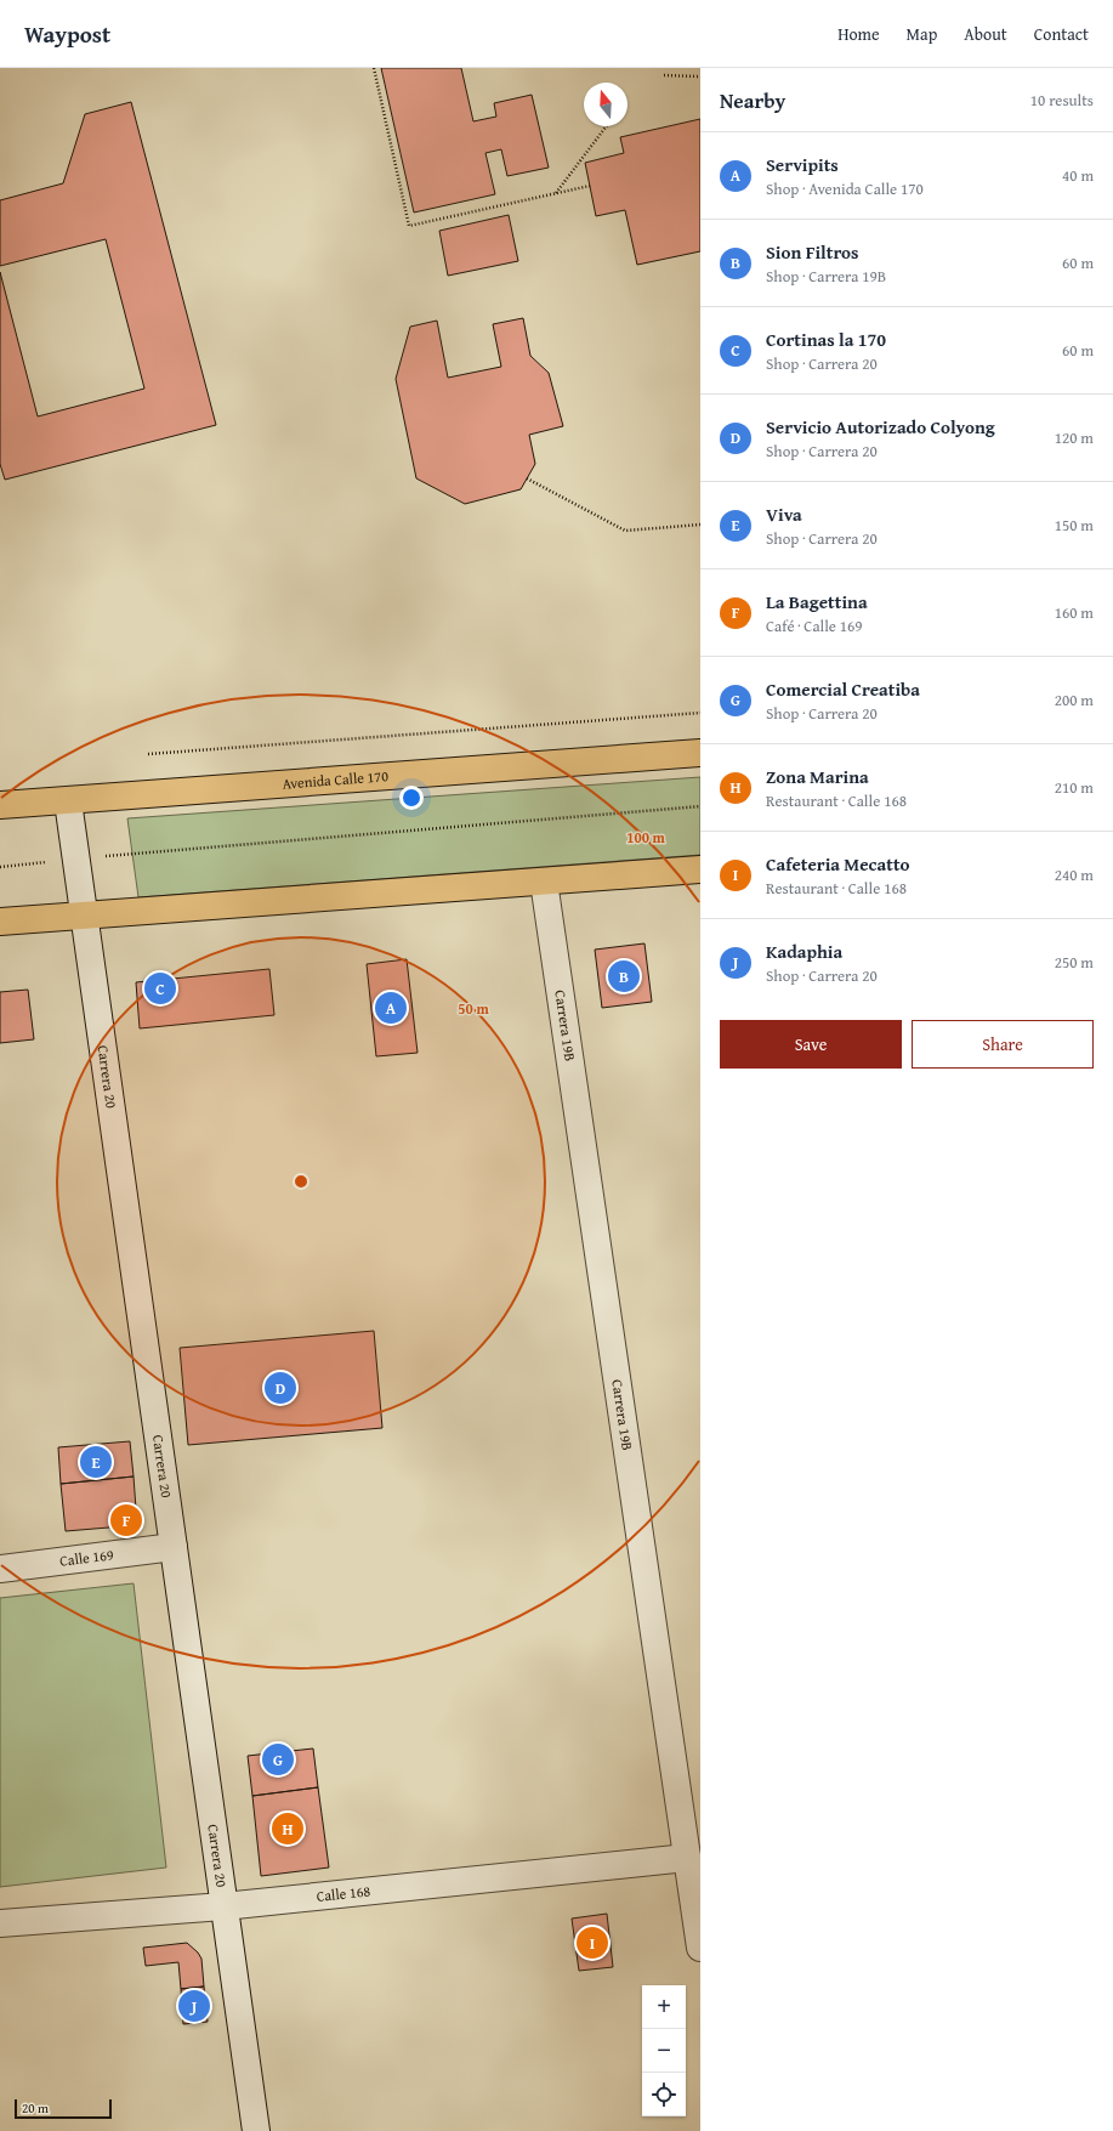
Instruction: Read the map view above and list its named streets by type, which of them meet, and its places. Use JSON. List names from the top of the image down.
{
  "streets": {
    "main road": ["Avenida Calle 170"],
    "street": [
      "Carrera 19B",
      "Carrera 20",
      "Calle 169",
      "Calle 168"
    ]
  },
  "crossings": [
    ["Avenida Calle 170", "Carrera 20"],
    ["Carrera 19B", "Calle 168"],
    ["Carrera 20", "Calle 169"],
    ["Carrera 20", "Calle 168"]
  ],
  "scale_bar": "20 m",
  "north": "top",
  "page": {
    "header": "Waypost",
    "nav": [
      "Home",
      "Map",
      "About",
      "Contact"
    ],
    "heading": ["Nearby", "10 results"],
    "list": [
      {
        "mark": "A",
        "name": "Servipits",
        "note": "Shop · Avenida Calle 170",
        "value": "40 m"
      },
      {
        "mark": "B",
        "name": "Sion Filtros",
        "note": "Shop · Carrera 19B",
        "value": "60 m"
      },
      {
        "mark": "C",
        "name": "Cortinas la 170",
        "note": "Shop · Carrera 20",
        "value": "60 m"
      },
      {
        "mark": "D",
        "name": "Servicio Autorizado Colyong",
        "note": "Shop · Carrera 20",
        "value": "120 m"
      },
      {
        "mark": "E",
        "name": "Viva",
        "note": "Shop · Carrera 20",
        "value": "150 m"
      },
      {
        "mark": "F",
        "name": "La Bagettina",
        "note": "Café · Calle 169",
        "value": "160 m"
      },
      {
        "mark": "G",
        "name": "Comercial Creatiba",
        "note": "Shop · Carrera 20",
        "value": "200 m"
      },
      {
        "mark": "H",
        "name": "Zona Marina",
        "note": "Restaurant · Calle 168",
        "value": "210 m"
      },
      {
        "mark": "I",
        "name": "Cafeteria Mecatto",
        "note": "Restaurant · Calle 168",
        "value": "240 m"
      },
      {
        "mark": "J",
        "name": "Kadaphia",
        "note": "Shop · Carrera 20",
        "value": "250 m"
      }
    ],
    "pins": [
      "B",
      "C",
      "A",
      "D",
      "E",
      "F",
      "G",
      "H",
      "I",
      "J"
    ],
    "buttons": ["Save", "Share"],
    "map_buttons": ["+", "−"],
    "scale": "20 m"
  },
  "rings": ["100 m", "50 m"]
}
